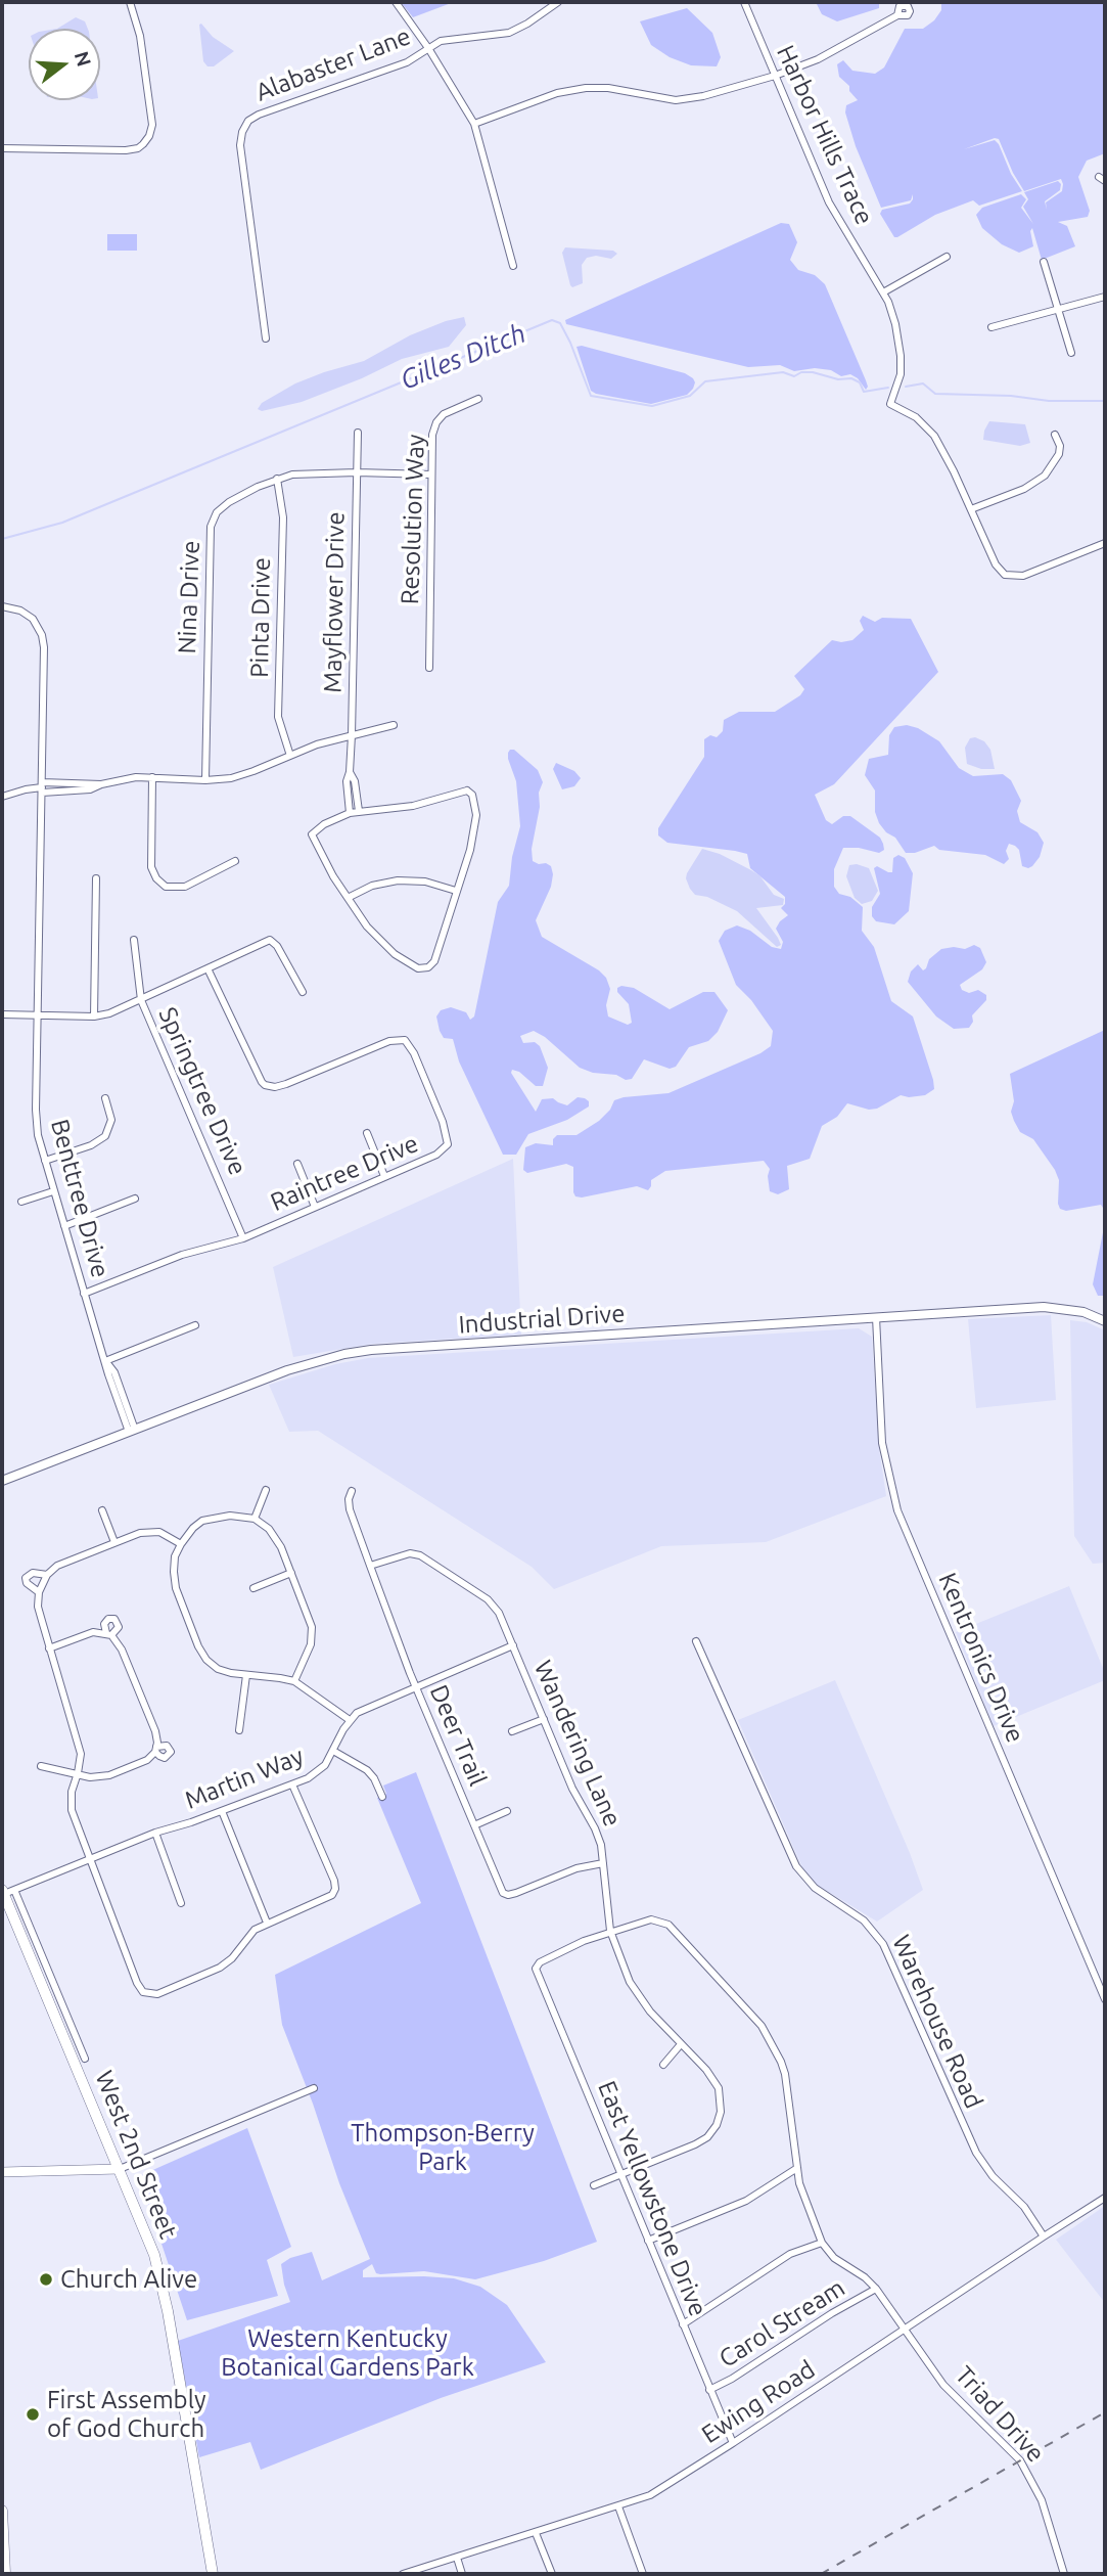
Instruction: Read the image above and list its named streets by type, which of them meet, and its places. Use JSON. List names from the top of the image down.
{
  "streets": {
    "main road": ["West 2nd Street"],
    "street": [
      "Alabaster Lane",
      "Harbor Hills Trace",
      "Resolution Way",
      "Nina Drive",
      "Mayflower Drive",
      "Pinta Drive",
      "Springtree Drive",
      "Raintree Drive",
      "Benttree Drive",
      "Industrial Drive",
      "Kentronics Drive",
      "Deer Trail",
      "Wandering Lane",
      "Martin Way",
      "Warehouse Road",
      "East Yellowstone Drive",
      "Carol Stream",
      "Ewing Road",
      "Triad Drive"
    ]
  },
  "crossings": [
    ["Resolution Way", "Nina Drive"],
    ["Nina Drive", "Mayflower Drive"],
    ["Nina Drive", "Pinta Drive"],
    ["Springtree Drive", "Raintree Drive"],
    ["Raintree Drive", "Benttree Drive"],
    ["Benttree Drive", "Industrial Drive"],
    ["Industrial Drive", "Kentronics Drive"],
    ["Deer Trail", "Wandering Lane"],
    ["Wandering Lane", "East Yellowstone Drive"],
    ["Martin Way", "West 2nd Street"],
    ["Warehouse Road", "Ewing Road"],
    ["East Yellowstone Drive", "Carol Stream"],
    ["East Yellowstone Drive", "Ewing Road"],
    ["Carol Stream", "Triad Drive"],
    ["Ewing Road", "Triad Drive"]
  ],
  "water": ["Gilles Ditch"],
  "parks": ["Thompson-Berry Park", "Western Kentucky Botanical Gardens Park"],
  "places": ["Church Alive", "First Assembly of God Church"],
  "north": "right"
}
